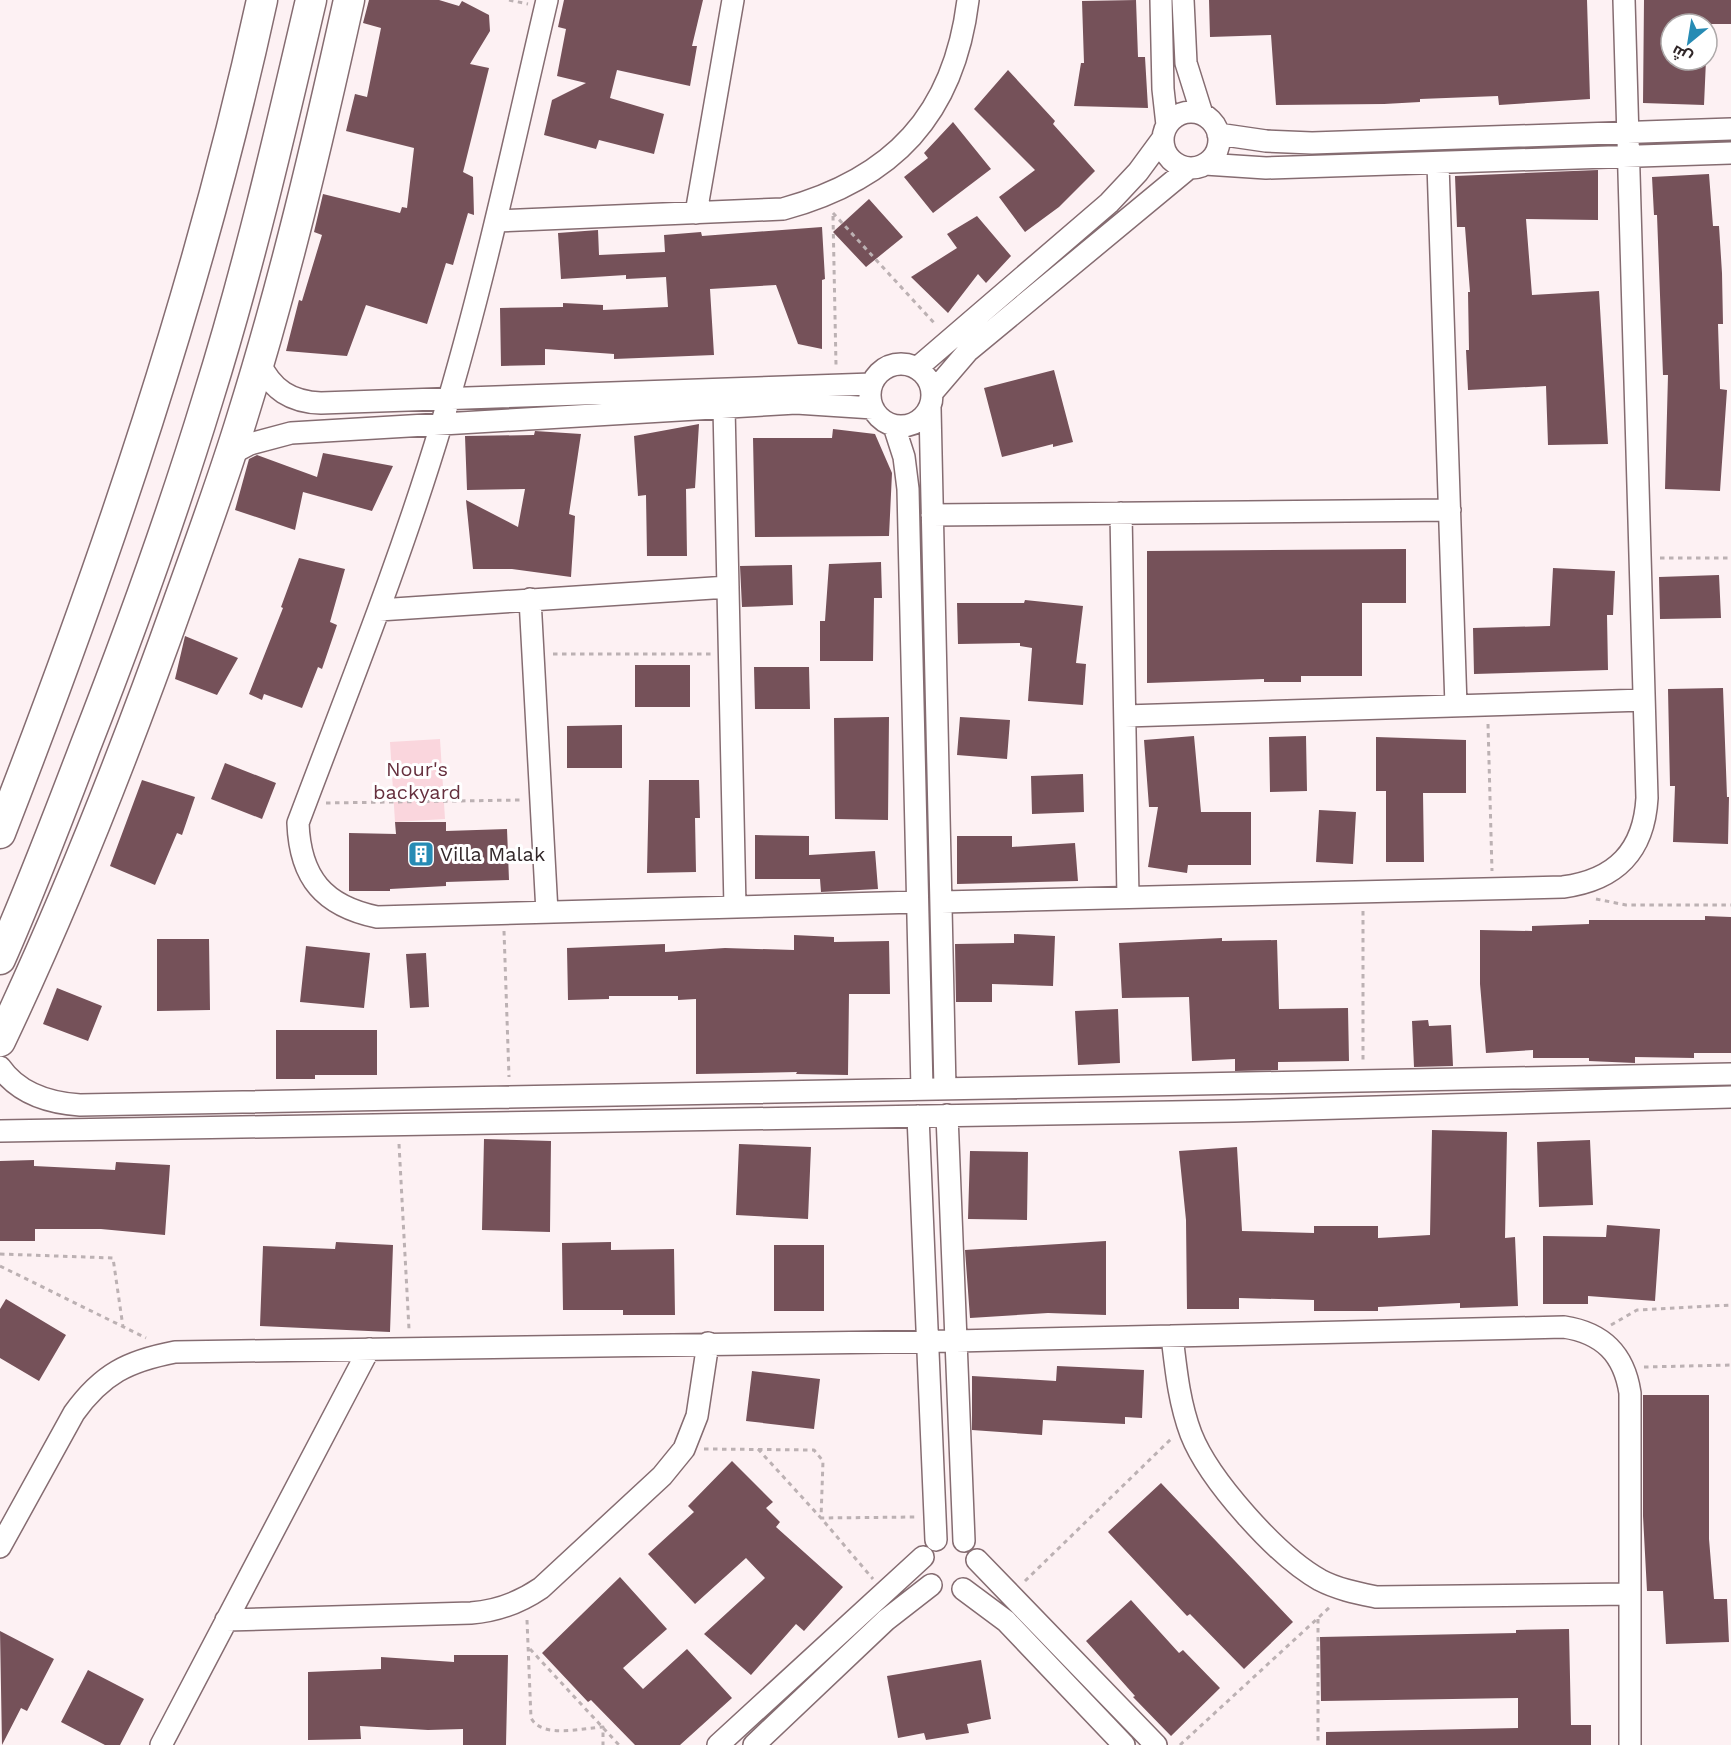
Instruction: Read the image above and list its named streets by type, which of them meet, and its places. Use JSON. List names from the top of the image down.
{
  "parks": ["Nour's backyard"],
  "places": {
    "building": ["Villa Malak"]
  },
  "north": "bottom left"
}
